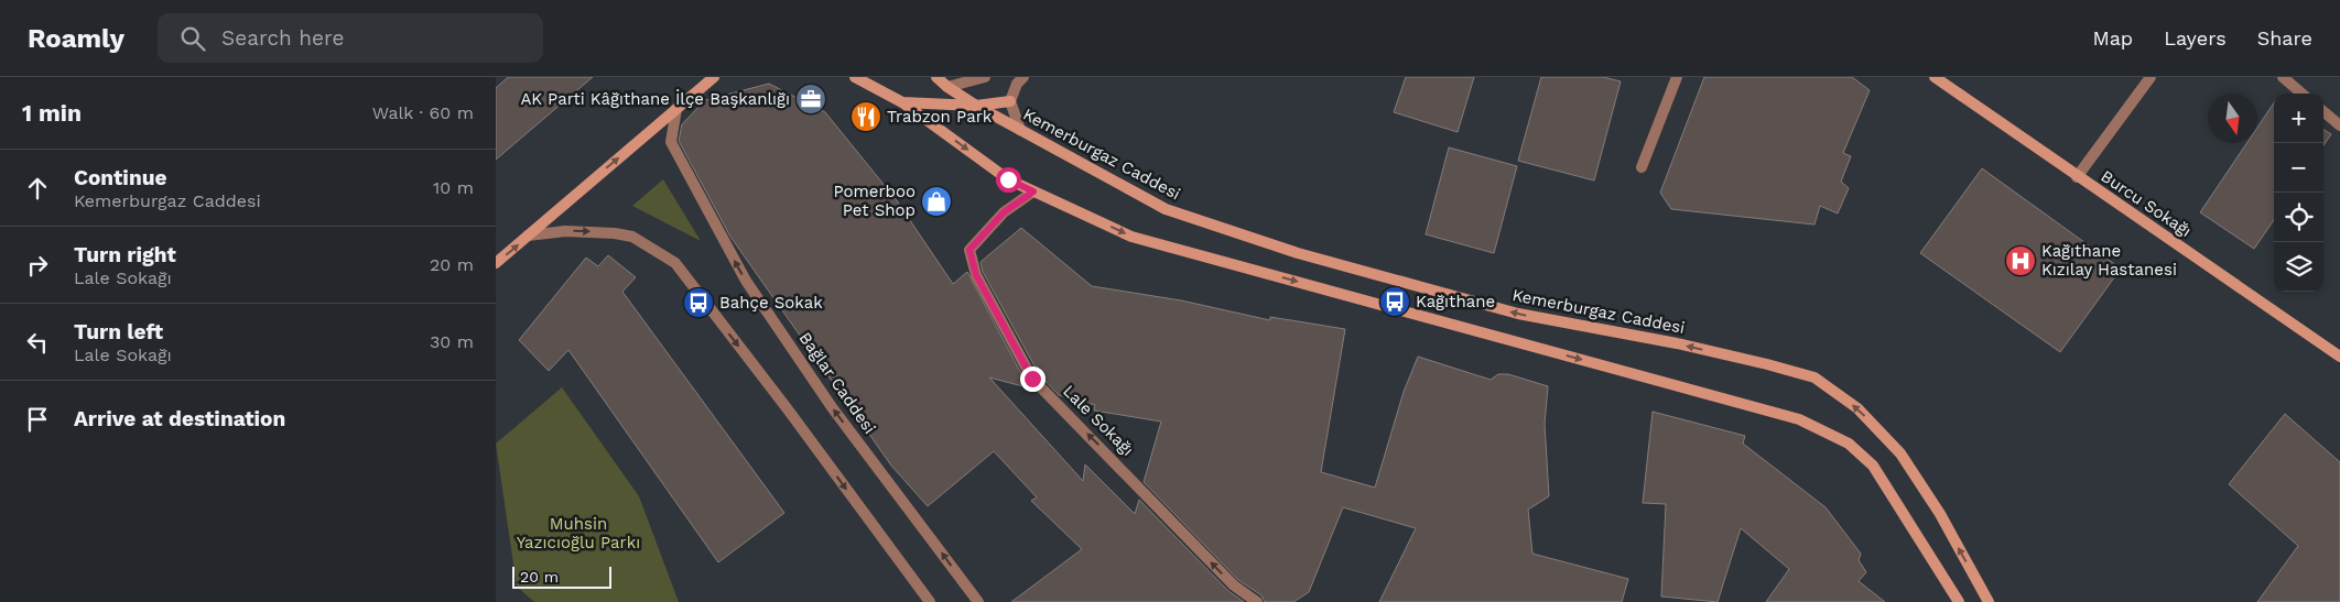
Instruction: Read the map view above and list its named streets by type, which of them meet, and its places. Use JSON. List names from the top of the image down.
{
  "streets": {
    "main road": ["Kemerburgaz Caddesi", "Burcu Sokağı"],
    "street": ["Bağlar Caddesi", "Lale Sokağı"]
  },
  "one_way": ["Lale Sokağı"],
  "parks": ["Muhsin Yazıcıoğlu Parkı"],
  "places": {
    "office": ["AK Parti Kâğıthane İlçe Başkanlığı"],
    "restaurant": ["Trabzon Park"],
    "shop": ["Pomerboo Pet Shop"],
    "hospital": ["Kağıthane Kızılay Hastanesi"],
    "bus stop": ["Kağıthane", "Bahçe Sokak"]
  },
  "scale_bar": "20 m",
  "north": "bottom",
  "page": {
    "header": "Roamly",
    "search": "Search here",
    "nav": ["Map", "Layers", "Share"],
    "heading": ["1 min", "Walk · 60 m"],
    "map_buttons": ["+", "−"],
    "list": [
      ["Continue", "Kemerburgaz Caddesi", "10 m"],
      ["Turn right", "Lale Sokağı", "20 m"],
      ["Turn left", "Lale Sokağı", "30 m"],
      "Arrive at destination"
    ],
    "scale": "20 m"
  }
}
